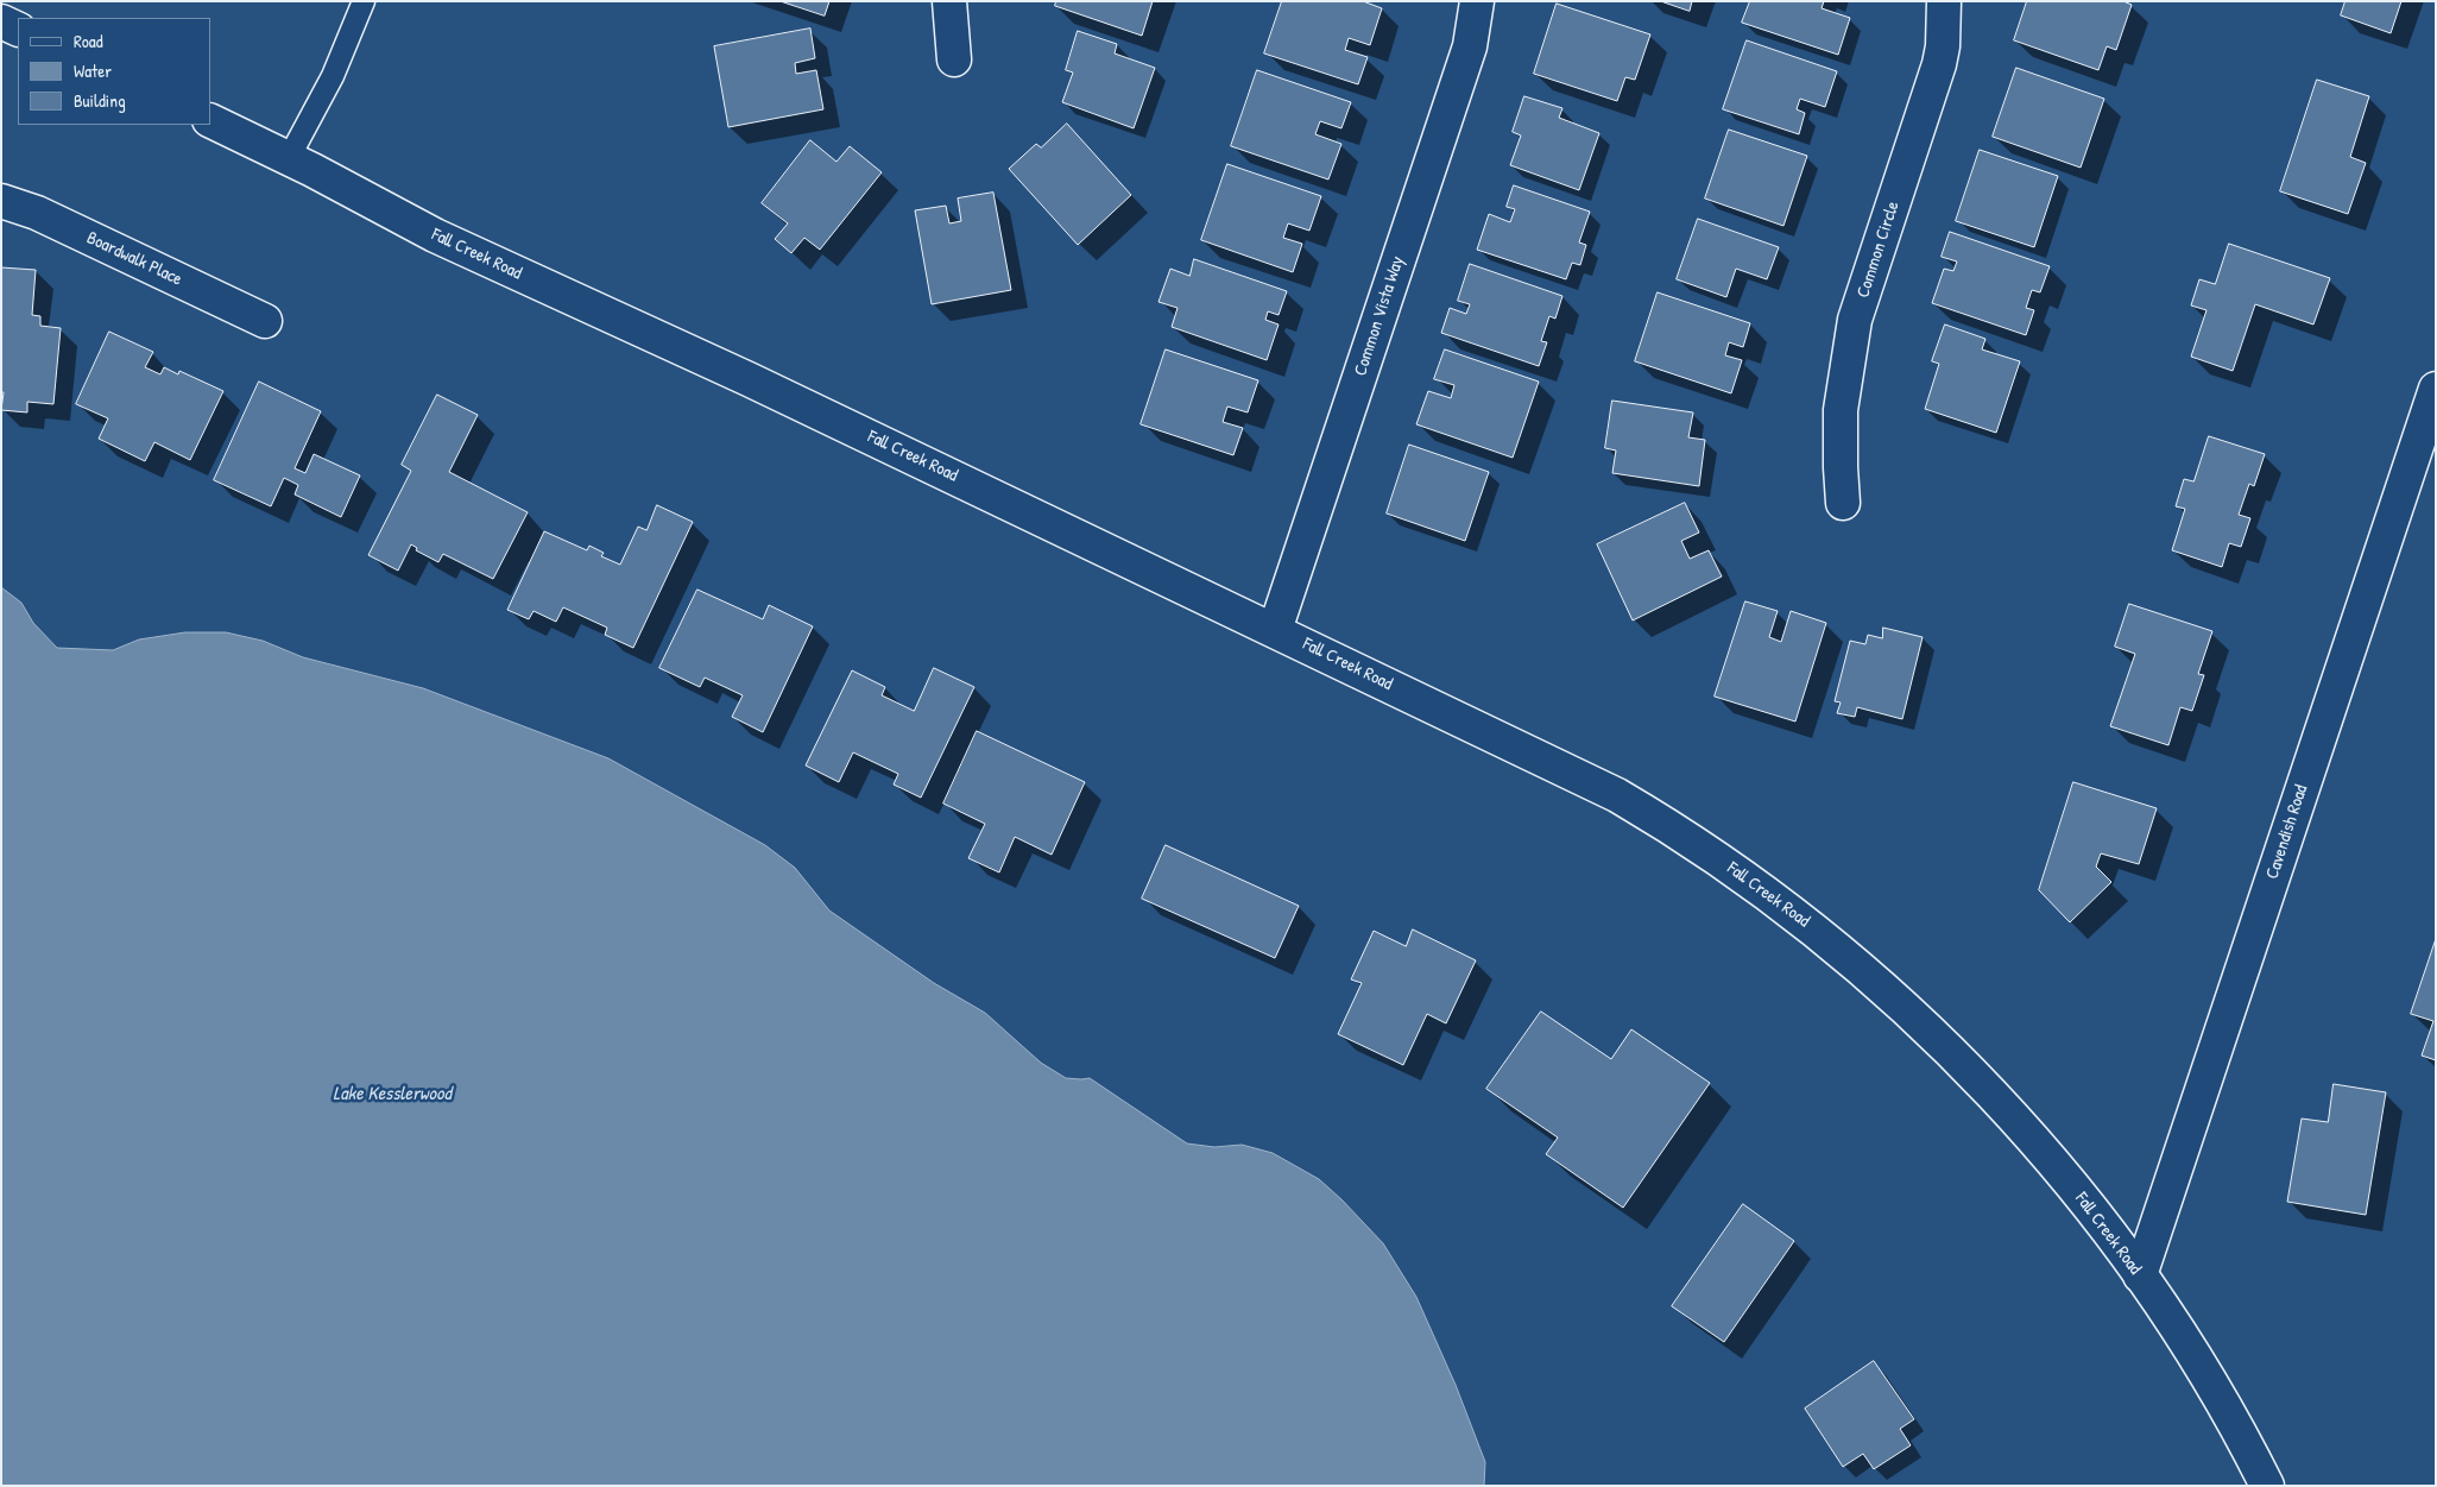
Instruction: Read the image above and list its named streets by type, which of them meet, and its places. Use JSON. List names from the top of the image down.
{
  "streets": {
    "main road": [
      "Common Circle",
      "Fall Creek Road",
      "Boardwalk Place",
      "Common Vista Way",
      "Cavendish Road"
    ]
  },
  "crossings": [
    ["Fall Creek Road", "Common Vista Way"],
    ["Fall Creek Road", "Cavendish Road"]
  ],
  "water": ["Lake Kesslerwood"],
  "legend": ["Road", "Water", "Building"]
}
